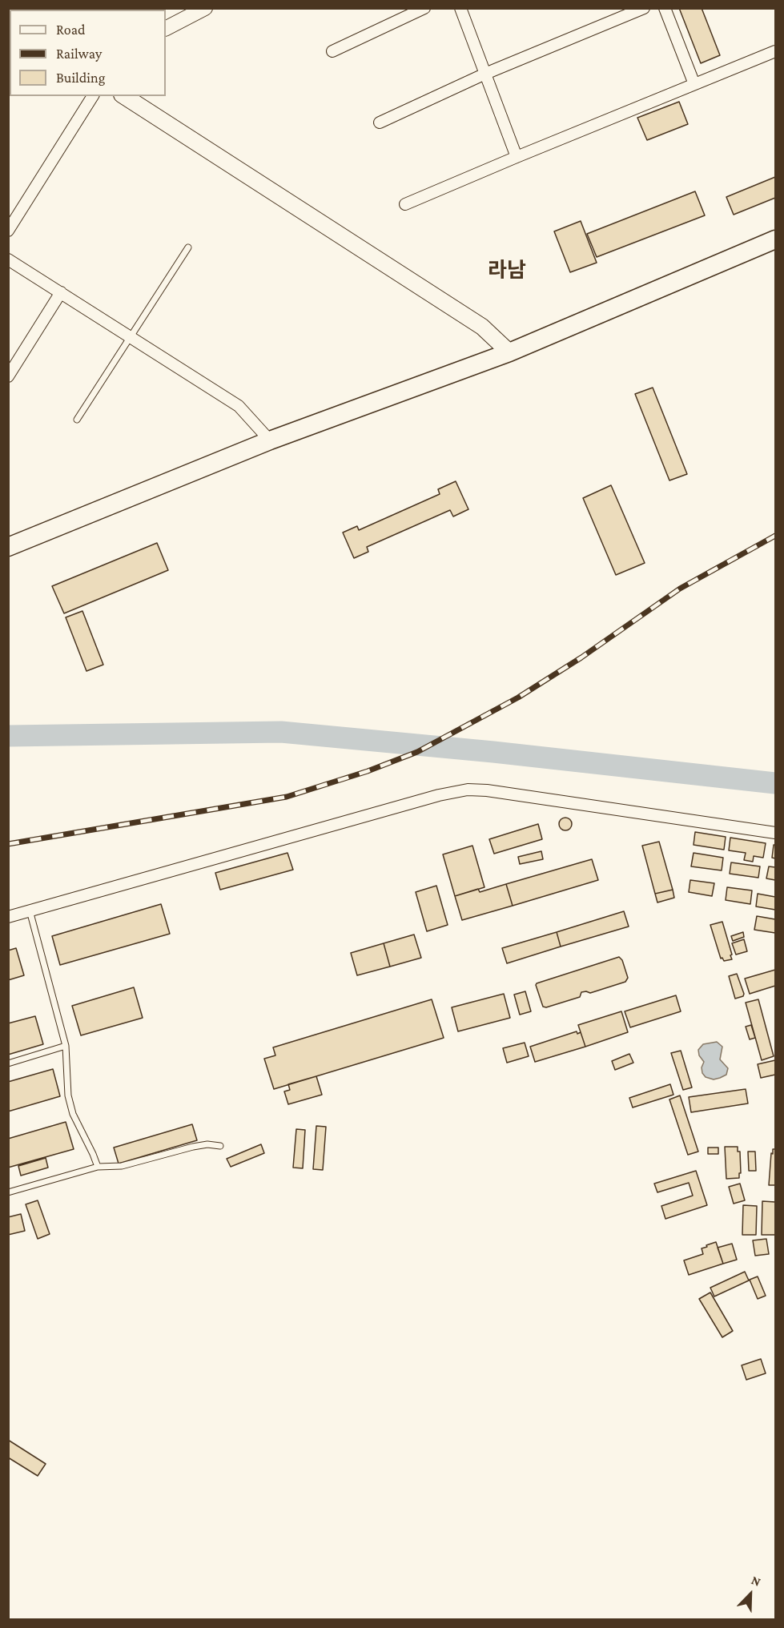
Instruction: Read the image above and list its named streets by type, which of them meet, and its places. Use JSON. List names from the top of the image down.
{
  "districts": ["라남"],
  "legend": ["Road", "Railway", "Building"],
  "north": "top right"
}
